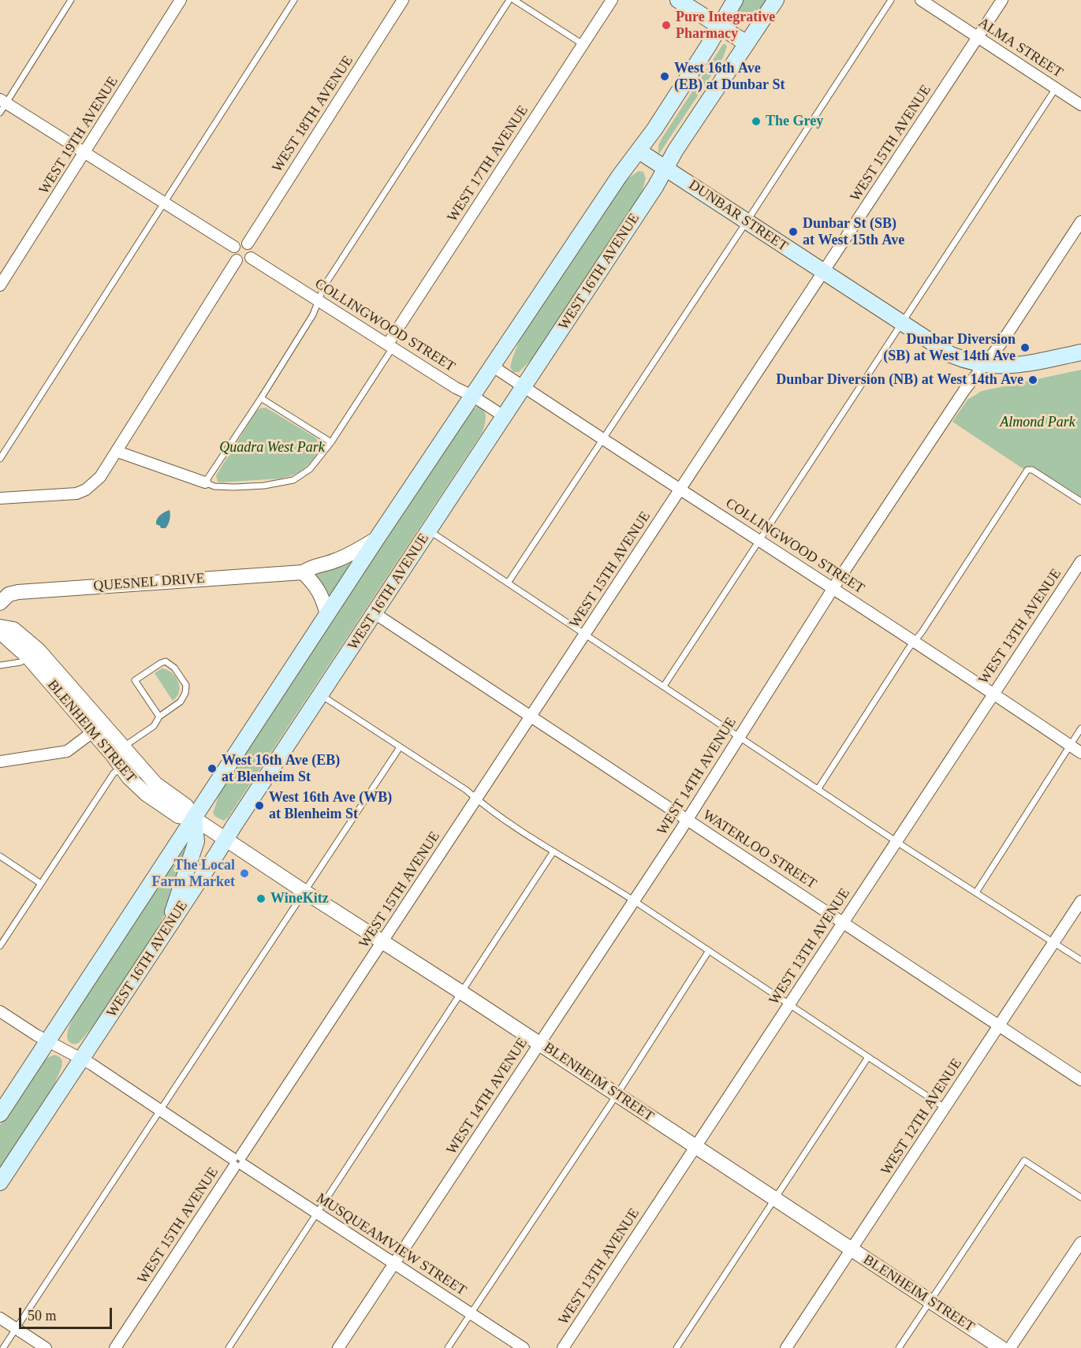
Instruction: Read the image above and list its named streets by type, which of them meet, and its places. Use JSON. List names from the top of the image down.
{
  "streets": {
    "main road": ["DUNBAR STREET", "WEST 16TH AVENUE"],
    "street": [
      "ALMA STREET",
      "WEST 18TH AVENUE",
      "WEST 19TH AVENUE",
      "WEST 15TH AVENUE",
      "WEST 17TH AVENUE",
      "COLLINGWOOD STREET",
      "QUESNEL DRIVE",
      "WEST 13TH AVENUE",
      "BLENHEIM STREET",
      "WEST 14TH AVENUE",
      "WATERLOO STREET",
      "WEST 12TH AVENUE",
      "MUSQUEAMVIEW STREET"
    ]
  },
  "crossings": [
    ["ALMA STREET", "WEST 15TH AVENUE"],
    ["WEST 18TH AVENUE", "COLLINGWOOD STREET"],
    ["WEST 15TH AVENUE", "DUNBAR STREET"],
    ["WEST 15TH AVENUE", "COLLINGWOOD STREET"],
    ["WEST 15TH AVENUE", "BLENHEIM STREET"],
    ["WEST 15TH AVENUE", "WATERLOO STREET"],
    ["WEST 15TH AVENUE", "MUSQUEAMVIEW STREET"],
    ["WEST 17TH AVENUE", "COLLINGWOOD STREET"],
    ["DUNBAR STREET", "WEST 16TH AVENUE"],
    ["DUNBAR STREET", "WEST 14TH AVENUE"],
    ["WEST 16TH AVENUE", "COLLINGWOOD STREET"],
    ["WEST 16TH AVENUE", "BLENHEIM STREET"],
    ["WEST 16TH AVENUE", "WATERLOO STREET"],
    ["WEST 16TH AVENUE", "MUSQUEAMVIEW STREET"],
    ["COLLINGWOOD STREET", "WEST 13TH AVENUE"],
    ["COLLINGWOOD STREET", "WEST 14TH AVENUE"],
    ["WEST 13TH AVENUE", "BLENHEIM STREET"],
    ["WEST 13TH AVENUE", "WATERLOO STREET"],
    ["BLENHEIM STREET", "WEST 14TH AVENUE"],
    ["BLENHEIM STREET", "WEST 12TH AVENUE"],
    ["WEST 14TH AVENUE", "WATERLOO STREET"],
    ["WEST 14TH AVENUE", "MUSQUEAMVIEW STREET"],
    ["WATERLOO STREET", "WEST 12TH AVENUE"]
  ],
  "parks": ["Almond Park", "Quadra West Park"],
  "places": [
    "Pure Integrative Pharmacy",
    "West 16th Ave (EB) at Dunbar St",
    "The Grey",
    "Dunbar St (SB) at West 15th Ave",
    "Dunbar Diversion (SB) at West 14th Ave",
    "Dunbar Diversion (NB) at West 14th Ave",
    "West 16th Ave (EB) at Blenheim St",
    "West 16th Ave (WB) at Blenheim St",
    "The Local Farm Market",
    "WineKitz"
  ],
  "scale_bar": "50 m"
}
